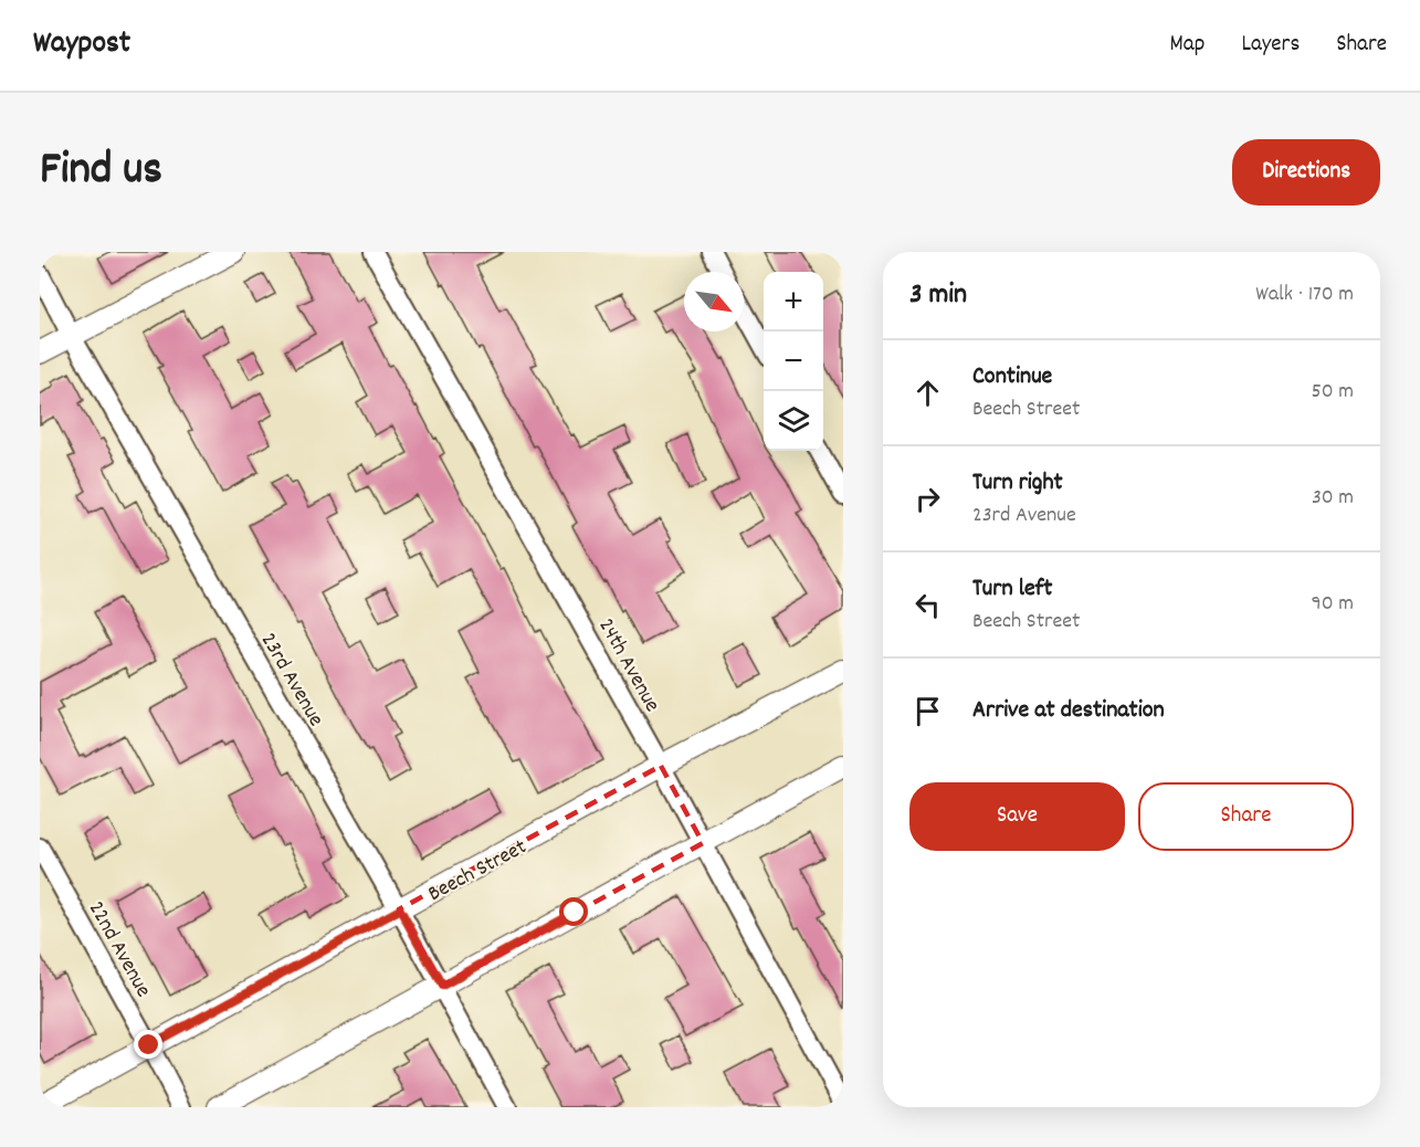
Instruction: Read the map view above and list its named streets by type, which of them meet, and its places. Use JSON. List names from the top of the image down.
{
  "streets": {
    "street": [
      "24th Avenue",
      "23rd Avenue",
      "Beech Street",
      "22nd Avenue"
    ]
  },
  "crossings": [
    ["24th Avenue", "Beech Street"],
    ["23rd Avenue", "Beech Street"],
    ["Beech Street", "22nd Avenue"]
  ],
  "north": "bottom right",
  "page": {
    "header": "Waypost",
    "nav": ["Map", "Layers", "Share"],
    "title": "Find us",
    "buttons": [
      "Directions",
      ["Save", "Share"]
    ],
    "heading": ["3 min", "Walk · 170 m"],
    "map_buttons": ["+", "−"],
    "list": [
      ["Continue", "Beech Street", "50 m"],
      ["Turn right", "23rd Avenue", "30 m"],
      ["Turn left", "Beech Street", "90 m"],
      "Arrive at destination"
    ]
  }
}
